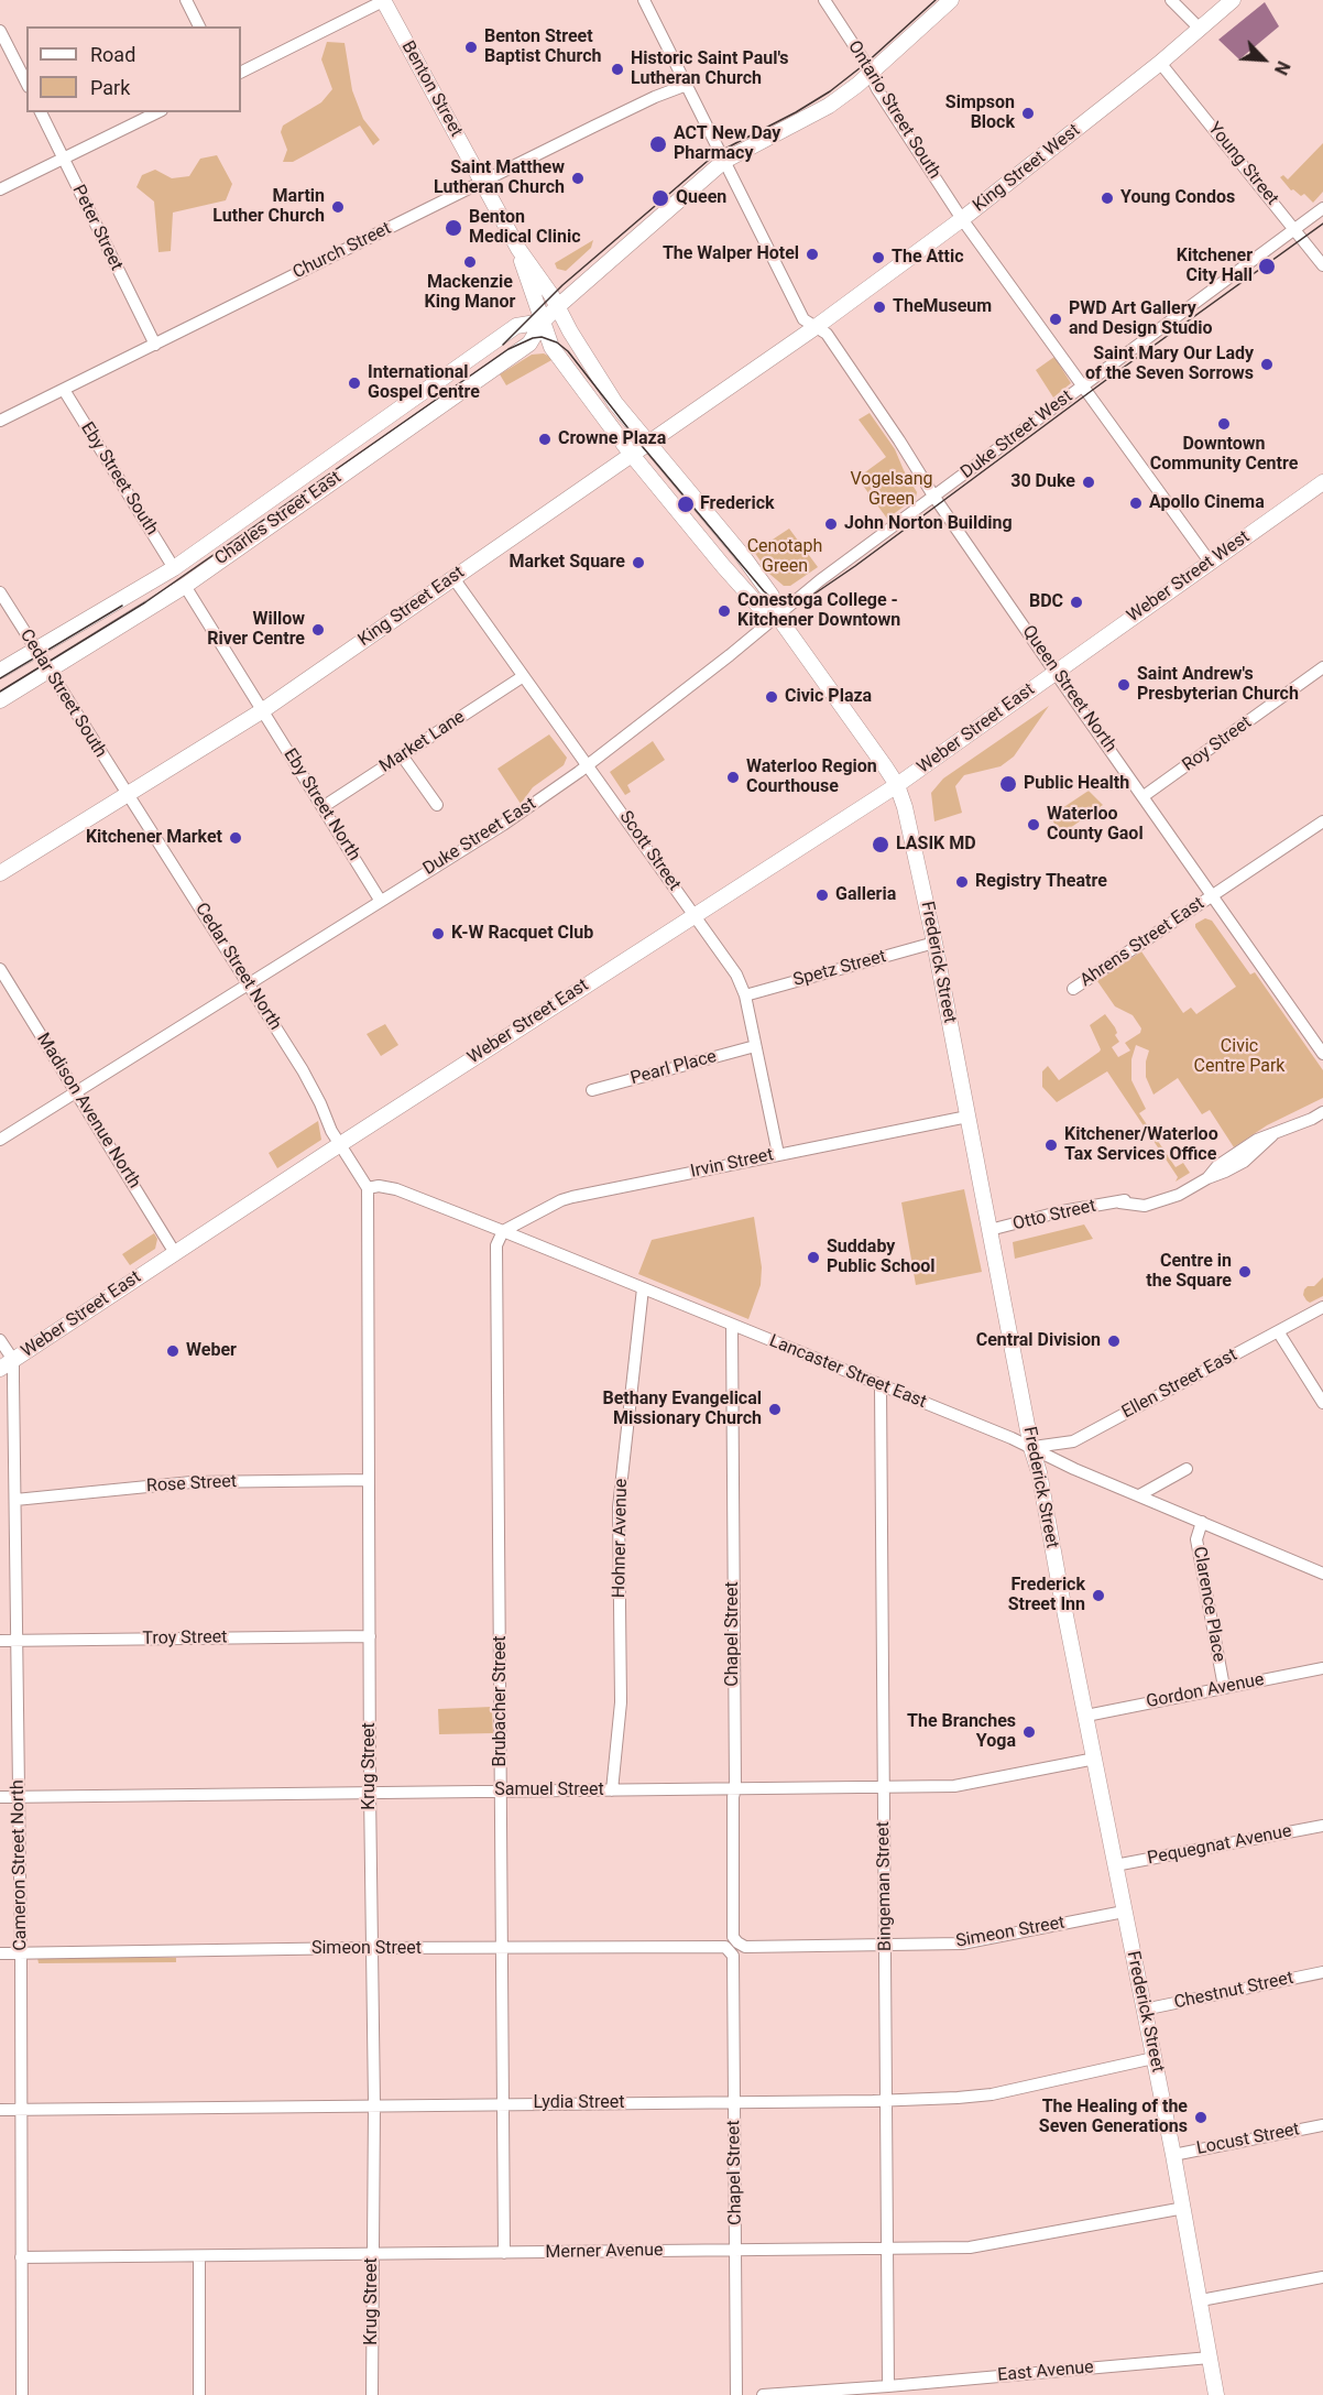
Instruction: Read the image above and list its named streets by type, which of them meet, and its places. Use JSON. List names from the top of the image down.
{
  "streets": {
    "main road": [
      "Benton Street",
      "King Street West",
      "Charles Street East",
      "Weber Street West",
      "King Street East",
      "Weber Street East",
      "Frederick Street"
    ],
    "street": [
      "Ontario Street South",
      "Young Street",
      "Peter Street",
      "Church Street",
      "Duke Street West",
      "Eby Street South",
      "Queen Street North",
      "Cedar Street South",
      "Market Lane",
      "Roy Street",
      "Eby Street North",
      "Duke Street East",
      "Scott Street",
      "Ahrens Street East",
      "Cedar Street North",
      "Spetz Street",
      "Pearl Place",
      "Madison Avenue North",
      "Irvin Street",
      "Otto Street",
      "Lancaster Street East",
      "Ellen Street East",
      "Rose Street",
      "Hohner Avenue",
      "Clarence Place",
      "Chapel Street",
      "Troy Street",
      "Gordon Avenue",
      "Brubacher Street",
      "Krug Street",
      "Samuel Street",
      "Pequegnat Avenue",
      "Cameron Street North",
      "Bingeman Street",
      "Simeon Street",
      "Chestnut Street",
      "Lydia Street",
      "Locust Street",
      "Merner Avenue",
      "East Avenue"
    ]
  },
  "crossings": [
    ["Benton Street", "Church Street"],
    ["Benton Street", "Charles Street East"],
    ["Benton Street", "King Street East"],
    ["Benton Street", "Frederick Street"],
    ["Ontario Street South", "King Street West"],
    ["Ontario Street South", "Duke Street West"],
    ["Ontario Street South", "Charles Street East"],
    ["Ontario Street South", "Weber Street West"],
    ["Young Street", "King Street West"],
    ["Young Street", "Duke Street West"],
    ["King Street West", "King Street East"],
    ["King Street West", "Queen Street North"],
    ["Peter Street", "Church Street"],
    ["Church Street", "Eby Street South"],
    ["Church Street", "Queen Street North"],
    ["Duke Street West", "Queen Street North"],
    ["Duke Street West", "Duke Street East"],
    ["Eby Street South", "Charles Street East"],
    ["Charles Street East", "Queen Street North"],
    ["Charles Street East", "Cedar Street South"],
    ["Weber Street West", "Queen Street North"],
    ["Weber Street West", "Weber Street East"],
    ["King Street East", "Queen Street North"],
    ["King Street East", "Cedar Street South"],
    ["King Street East", "Eby Street North"],
    ["King Street East", "Scott Street"],
    ["King Street East", "Frederick Street"],
    ["King Street East", "Cedar Street North"],
    ["Queen Street North", "Weber Street East"],
    ["Queen Street North", "Roy Street"],
    ["Queen Street North", "Duke Street East"],
    ["Queen Street North", "Ahrens Street East"],
    ["Cedar Street South", "Cedar Street North"],
    ["Weber Street East", "Scott Street"],
    ["Weber Street East", "Frederick Street"],
    ["Weber Street East", "Cedar Street North"],
    ["Weber Street East", "Madison Avenue North"],
    ["Weber Street East", "Cameron Street North"],
    ["Market Lane", "Eby Street North"],
    ["Market Lane", "Scott Street"],
    ["Eby Street North", "Duke Street East"],
    ["Duke Street East", "Scott Street"],
    ["Duke Street East", "Frederick Street"],
    ["Duke Street East", "Cedar Street North"],
    ["Duke Street East", "Madison Avenue North"],
    ["Scott Street", "Spetz Street"],
    ["Scott Street", "Pearl Place"],
    ["Scott Street", "Irvin Street"],
    ["Frederick Street", "Spetz Street"],
    ["Frederick Street", "Irvin Street"],
    ["Frederick Street", "Otto Street"],
    ["Frederick Street", "Lancaster Street East"],
    ["Frederick Street", "Ellen Street East"],
    ["Frederick Street", "Gordon Avenue"],
    ["Frederick Street", "Samuel Street"],
    ["Frederick Street", "Pequegnat Avenue"],
    ["Frederick Street", "Simeon Street"],
    ["Frederick Street", "Chestnut Street"],
    ["Frederick Street", "Lydia Street"],
    ["Frederick Street", "Locust Street"],
    ["Frederick Street", "Merner Avenue"],
    ["Frederick Street", "East Avenue"],
    ["Irvin Street", "Lancaster Street East"],
    ["Irvin Street", "Brubacher Street"],
    ["Lancaster Street East", "Ellen Street East"],
    ["Lancaster Street East", "Hohner Avenue"],
    ["Lancaster Street East", "Clarence Place"],
    ["Lancaster Street East", "Chapel Street"],
    ["Lancaster Street East", "Brubacher Street"],
    ["Lancaster Street East", "Krug Street"],
    ["Lancaster Street East", "Bingeman Street"],
    ["Rose Street", "Krug Street"],
    ["Rose Street", "Cameron Street North"],
    ["Hohner Avenue", "Samuel Street"],
    ["Clarence Place", "Gordon Avenue"],
    ["Chapel Street", "Samuel Street"],
    ["Chapel Street", "Simeon Street"],
    ["Chapel Street", "Lydia Street"],
    ["Chapel Street", "Merner Avenue"],
    ["Troy Street", "Krug Street"],
    ["Troy Street", "Cameron Street North"],
    ["Brubacher Street", "Samuel Street"],
    ["Brubacher Street", "Simeon Street"],
    ["Brubacher Street", "Lydia Street"],
    ["Brubacher Street", "Merner Avenue"],
    ["Krug Street", "Samuel Street"],
    ["Krug Street", "Simeon Street"],
    ["Krug Street", "Lydia Street"],
    ["Krug Street", "Merner Avenue"],
    ["Samuel Street", "Cameron Street North"],
    ["Samuel Street", "Bingeman Street"],
    ["Cameron Street North", "Simeon Street"],
    ["Cameron Street North", "Lydia Street"],
    ["Cameron Street North", "Merner Avenue"],
    ["Bingeman Street", "Simeon Street"],
    ["Bingeman Street", "Lydia Street"],
    ["Bingeman Street", "Merner Avenue"],
    ["Bingeman Street", "East Avenue"]
  ],
  "parks": ["Vogelsang Green", "Cenotaph Green", "Civic Centre Park"],
  "places": [
    "Benton Street Baptist Church",
    "Historic Saint Paul's Lutheran Church",
    "Simpson Block",
    "ACT New Day Pharmacy",
    "Saint Matthew Lutheran Church",
    "Queen",
    "Young Condos",
    "Martin Luther Church",
    "Benton Medical Clinic",
    "The Walper Hotel",
    "The Attic",
    "Mackenzie King Manor",
    "Kitchener City Hall",
    "TheMuseum",
    "PWD Art Gallery and Design Studio",
    "Saint Mary Our Lady of the Seven Sorrows",
    "International Gospel Centre",
    "Downtown Community Centre",
    "Crowne Plaza",
    "30 Duke",
    "Apollo Cinema",
    "Frederick",
    "John Norton Building",
    "Market Square",
    "BDC",
    "Conestoga College - Kitchener Downtown",
    "Willow River Centre",
    "Saint Andrew's Presbyterian Church",
    "Civic Plaza",
    "Waterloo Region Courthouse",
    "Public Health",
    "Waterloo County Gaol",
    "Kitchener Market",
    "LASIK MD",
    "Registry Theatre",
    "Galleria",
    "K-W Racquet Club",
    "Kitchener/Waterloo Tax Services Office",
    "Suddaby Public School",
    "Centre in the Square",
    "Central Division",
    "Weber",
    "Bethany Evangelical Missionary Church",
    "Frederick Street Inn",
    "The Branches Yoga",
    "The Healing of the Seven Generations"
  ],
  "legend": ["Road", "Park"],
  "north": "bottom right"
}
